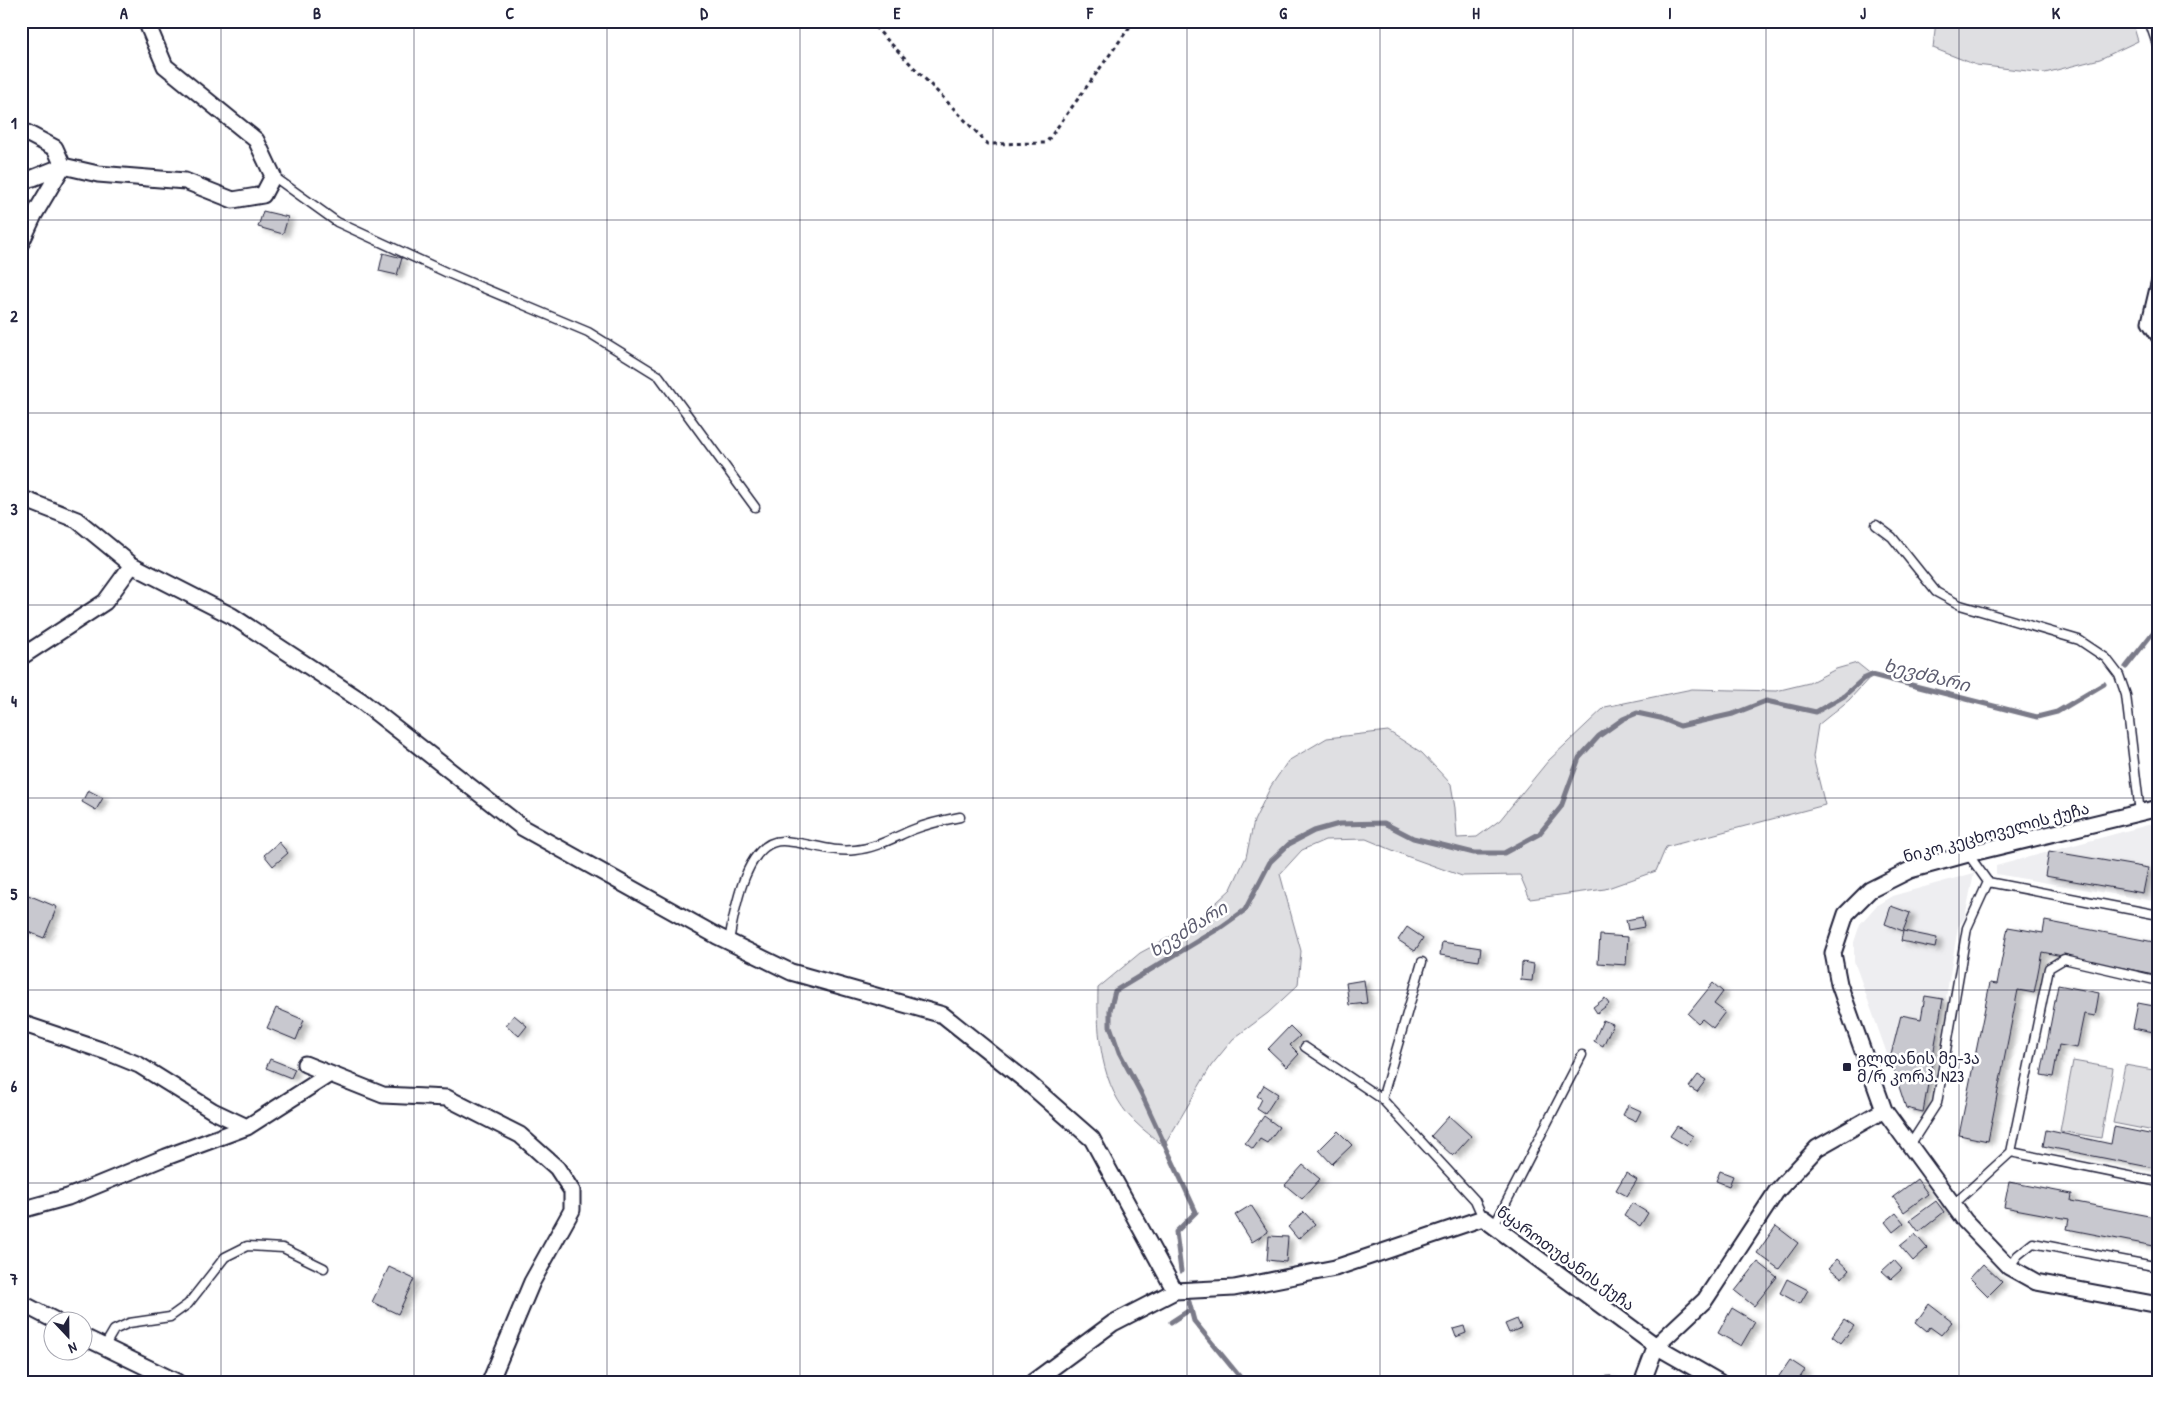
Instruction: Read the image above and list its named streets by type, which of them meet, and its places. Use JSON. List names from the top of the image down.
{
  "streets": {
    "street": ["ნიკო კეცხოველის ქუჩა", "წყაროთუბანის ქუჩა"]
  },
  "water": ["ხევძმარი"],
  "places": {
    "transit": ["გლდანის მე-3ა მ/რ კორპ. N23"]
  },
  "north": "bottom",
  "grid": {
    "columns": [
      "A",
      "B",
      "C",
      "D",
      "E",
      "F",
      "G",
      "H",
      "I",
      "J",
      "K"
    ],
    "rows": [
      "1",
      "2",
      "3",
      "4",
      "5",
      "6",
      "7"
    ]
  }
}
